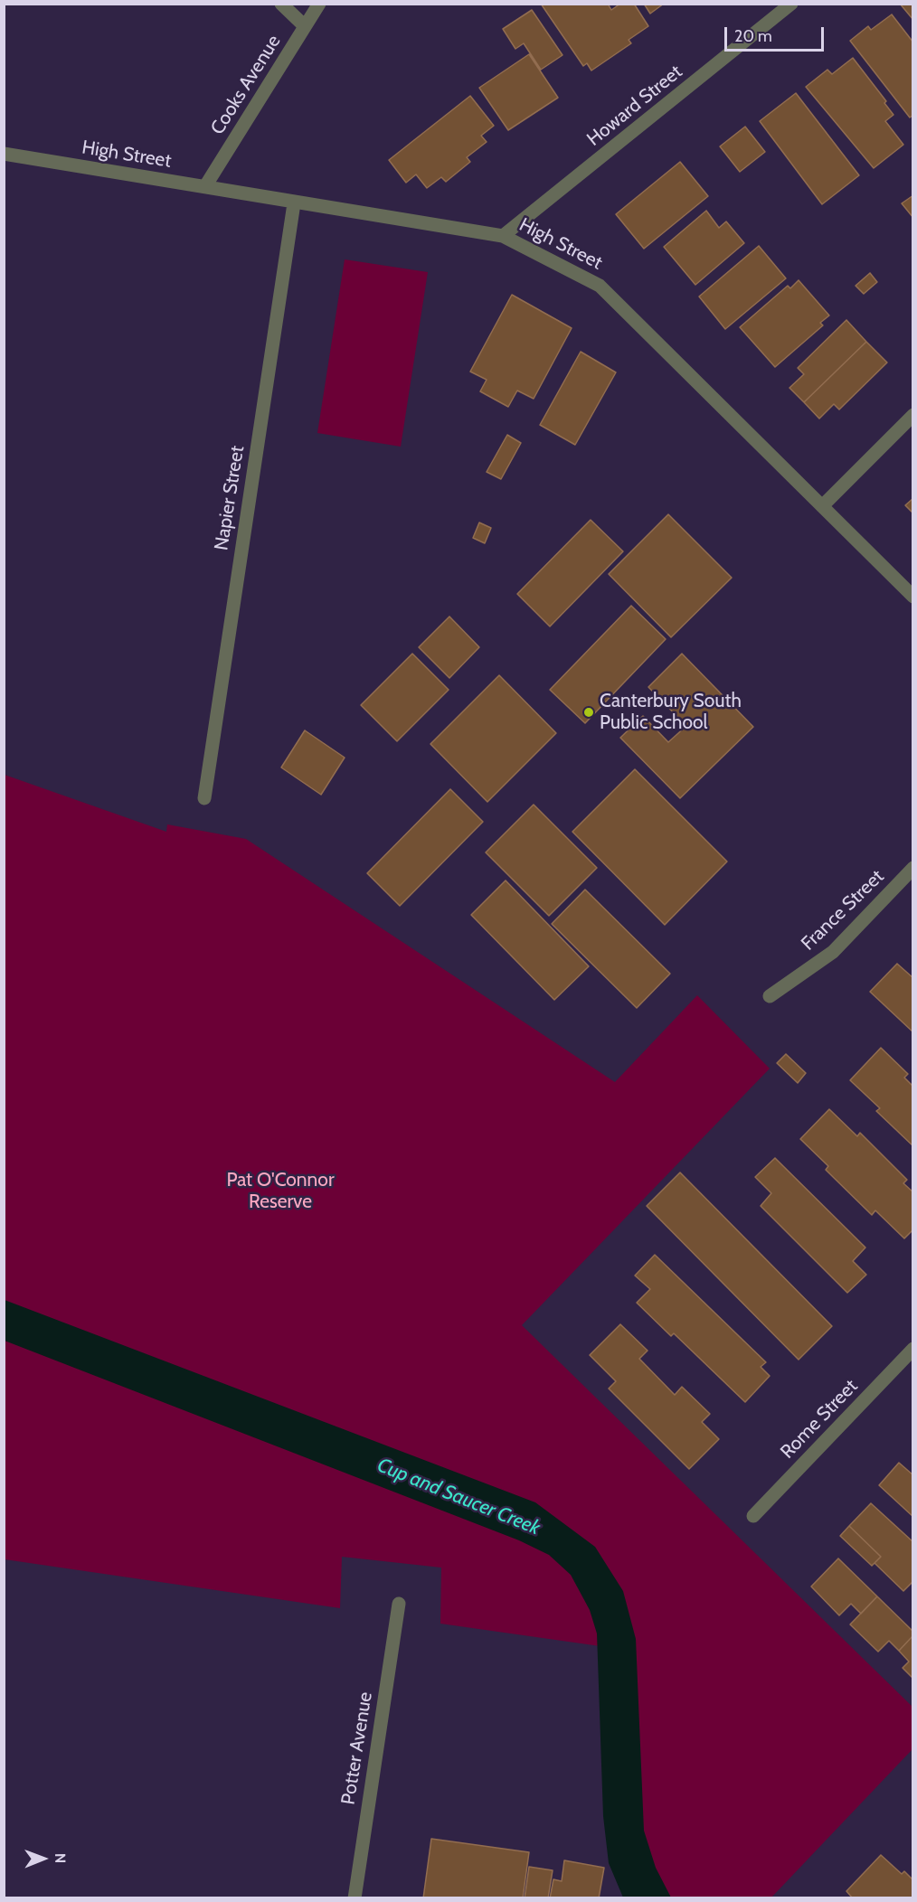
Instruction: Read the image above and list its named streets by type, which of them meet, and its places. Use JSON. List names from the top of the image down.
{
  "streets": {
    "street": [
      "Cooks Avenue",
      "Howard Street",
      "High Street",
      "Napier Street",
      "France Street",
      "Rome Street",
      "Potter Avenue"
    ]
  },
  "crossings": [
    ["Cooks Avenue", "High Street"],
    ["Howard Street", "High Street"],
    ["High Street", "Napier Street"]
  ],
  "water": ["Cup and Saucer Creek"],
  "parks": ["Pat O'Connor Reserve"],
  "places": ["Canterbury South Public School"],
  "scale_bar": "20 m",
  "north": "right"
}
